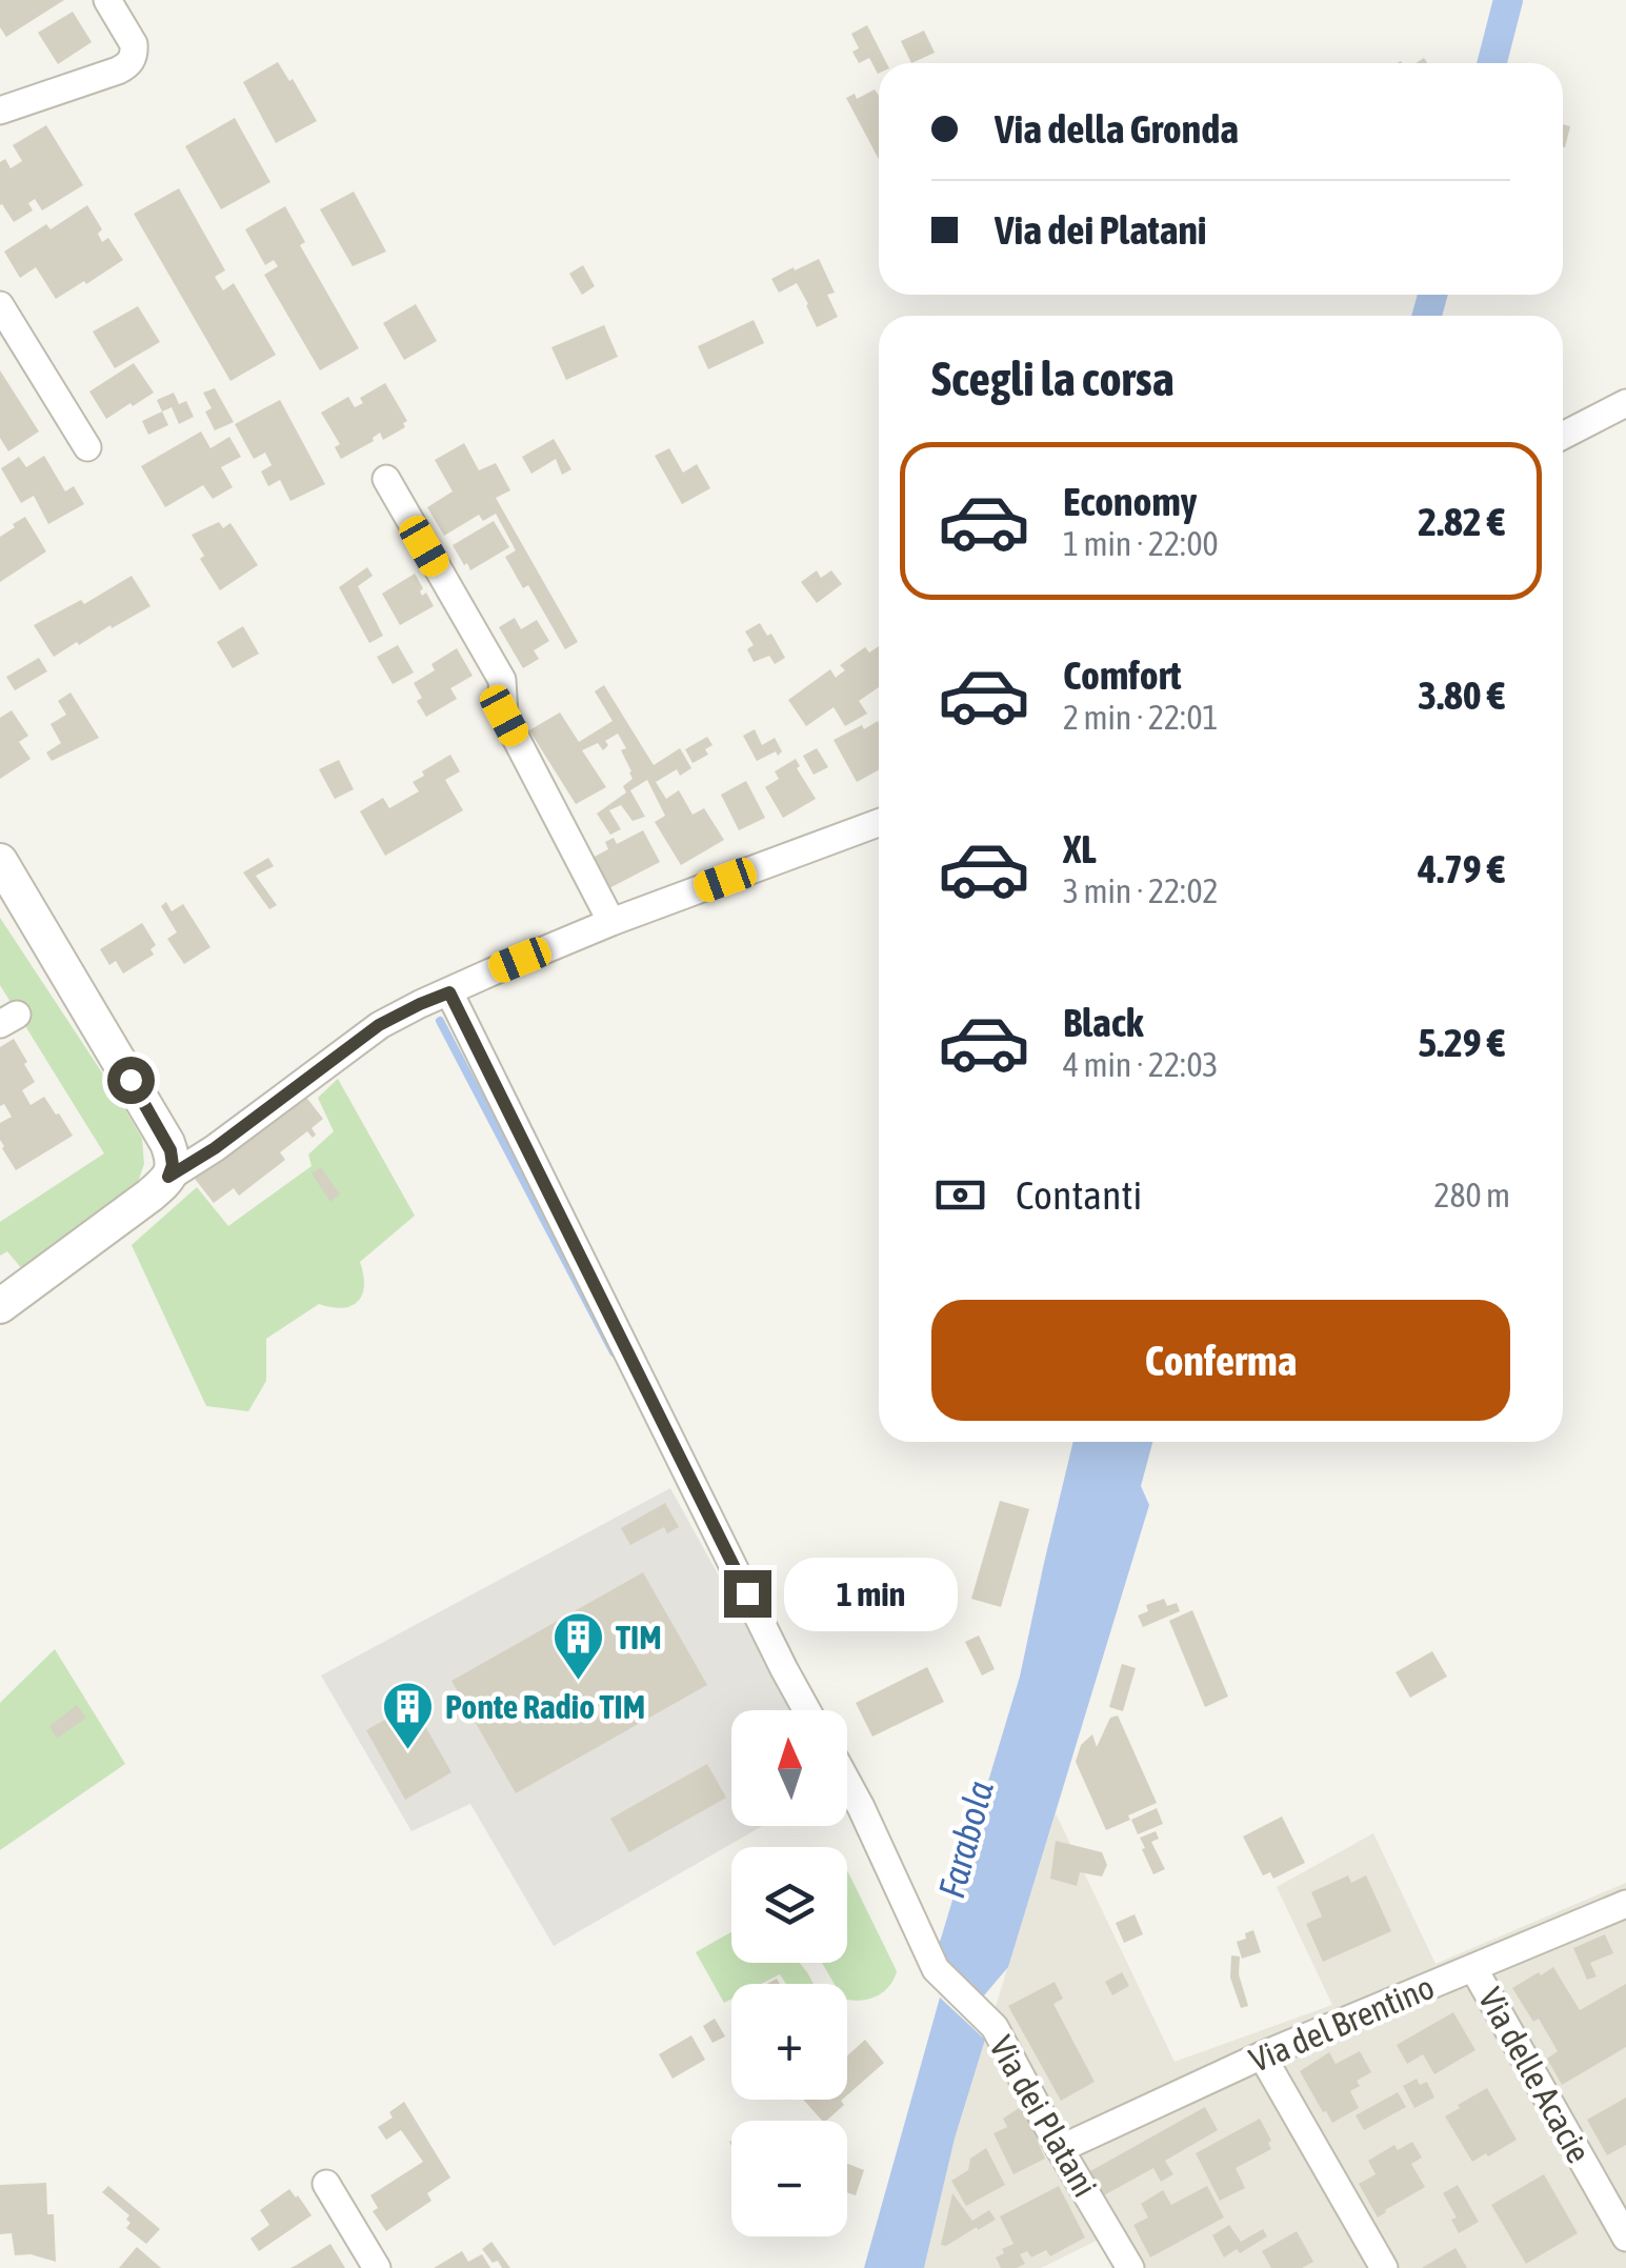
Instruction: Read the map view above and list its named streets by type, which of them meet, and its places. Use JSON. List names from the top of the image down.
{
  "streets": {
    "street": ["Via del Brentino", "Via delle Acacie", "Via dei Platani"]
  },
  "crossings": [
    ["Via del Brentino", "Via delle Acacie"],
    ["Via del Brentino", "Via dei Platani"]
  ],
  "water": ["Farabola"],
  "places": {
    "building": ["TIM", "Ponte Radio TIM"]
  },
  "north": "top",
  "page": {
    "banner": ["Via della Gronda", "Via dei Platani"],
    "heading": "Scegli la corsa",
    "list": [
      {
        "name": "Economy",
        "note": "1 min · 22:00",
        "value": "2.82 €"
      },
      {
        "name": "Comfort",
        "note": "2 min · 22:01",
        "value": "3.80 €"
      },
      {
        "name": "XL",
        "note": "3 min · 22:02",
        "value": "4.79 €"
      },
      {
        "name": "Black",
        "note": "4 min · 22:03",
        "value": "5.29 €"
      }
    ],
    "pay": ["Contanti", "280 m"],
    "buttons": "Conferma",
    "bubble": "1 min",
    "map_buttons": ["+", "−"]
  }
}
